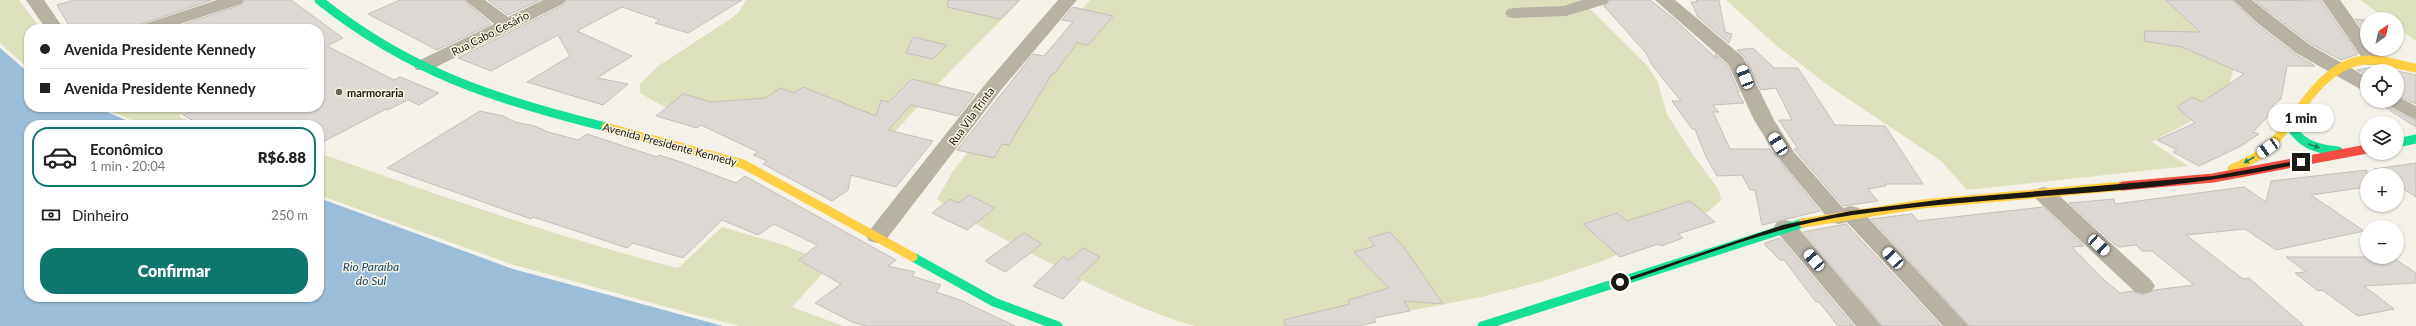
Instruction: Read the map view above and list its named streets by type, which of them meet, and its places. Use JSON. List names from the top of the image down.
{
  "streets": {
    "main road": ["Avenida Presidente Kennedy"],
    "street": ["Rua Cabo Cesário", "Rua Vila Trinta"]
  },
  "crossings": [
    ["Rua Cabo Cesário", "Avenida Presidente Kennedy"],
    ["Rua Vila Trinta", "Avenida Presidente Kennedy"]
  ],
  "water": ["Rio Paraíba do Sul"],
  "places": ["marmoraria"],
  "north": "top right",
  "page": {
    "map_buttons": ["+", "−"],
    "banner": ["Avenida Presidente Kennedy", "Avenida Presidente Kennedy"],
    "bubble": "1 min",
    "list": [
      {
        "name": "Econômico",
        "note": "1 min · 20:04",
        "value": "R$6.88"
      }
    ],
    "pay": ["Dinheiro", "250 m"],
    "buttons": "Confirmar"
  }
}
